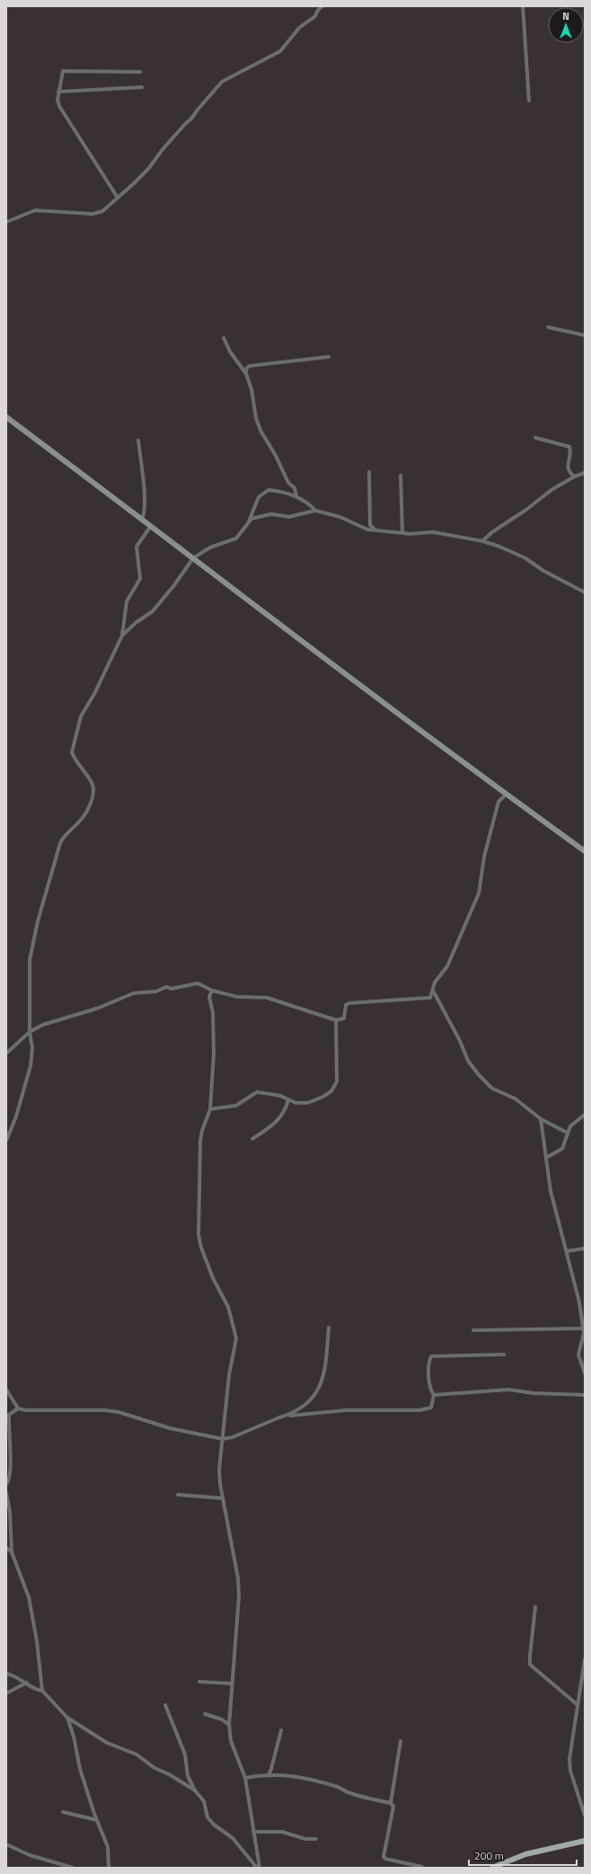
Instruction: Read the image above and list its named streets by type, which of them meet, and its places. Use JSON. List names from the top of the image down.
{
  "scale_bar": "200 m",
  "north": "top"
}
